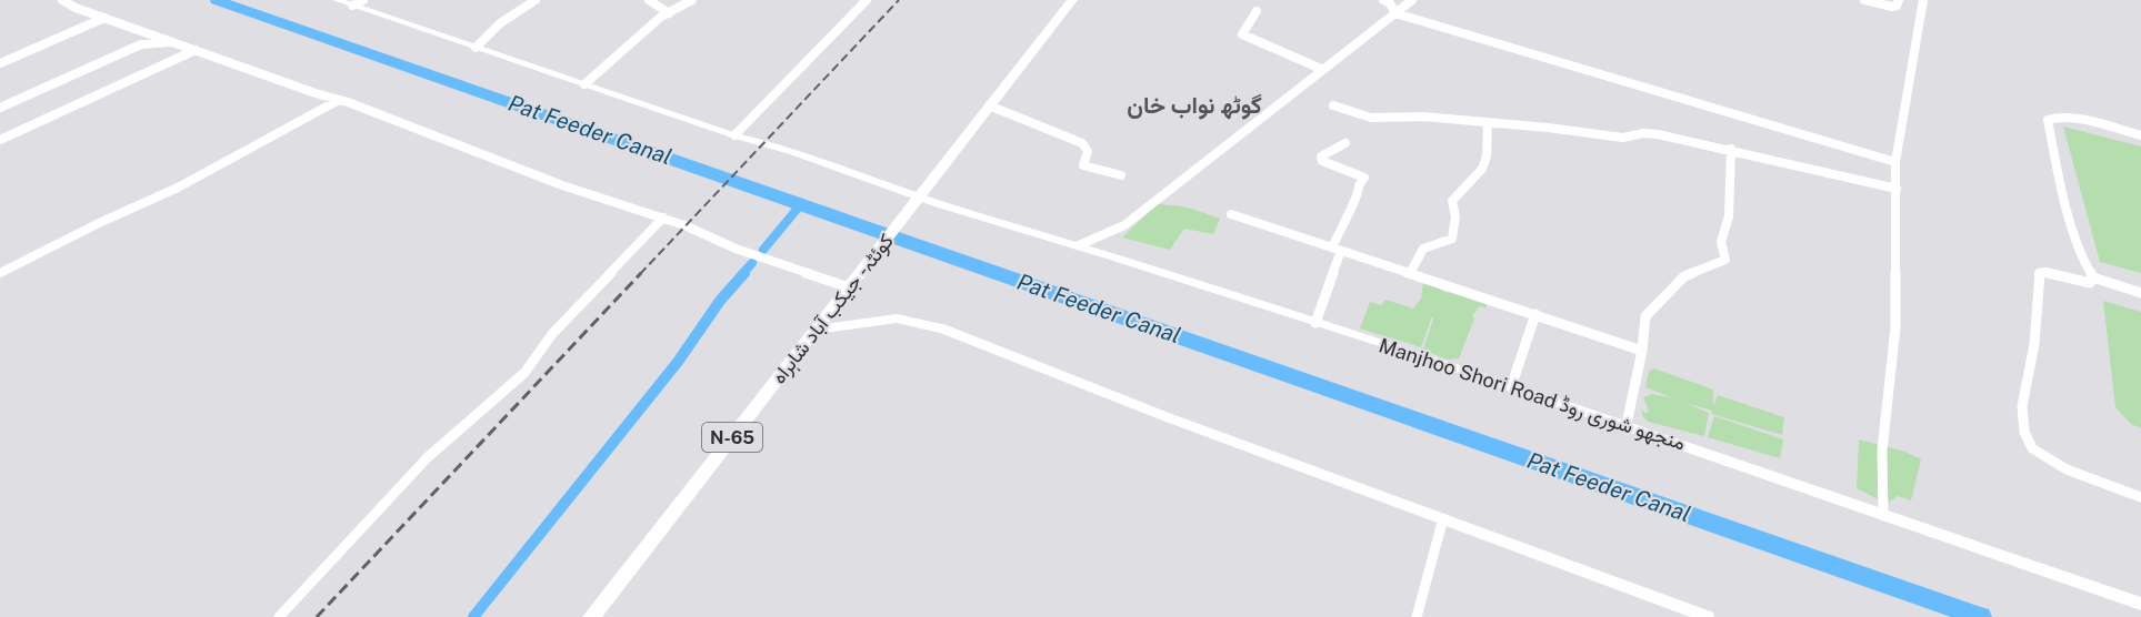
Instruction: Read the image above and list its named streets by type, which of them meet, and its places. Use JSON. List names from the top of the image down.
{
  "streets": {
    "highway": ["کوئٹہ - جیکب آباد شاہراہ", "N-65"],
    "street": ["Manjhoo Shori Road منجھو شوری روڈ"]
  },
  "crossings": [
    ["کوئٹہ - جیکب آباد شاہراہ", "Manjhoo Shori Road منجھو شوری روڈ"]
  ],
  "districts": ["گوٹھ نواب خان"],
  "water": ["Pat Feeder Canal"]
}
